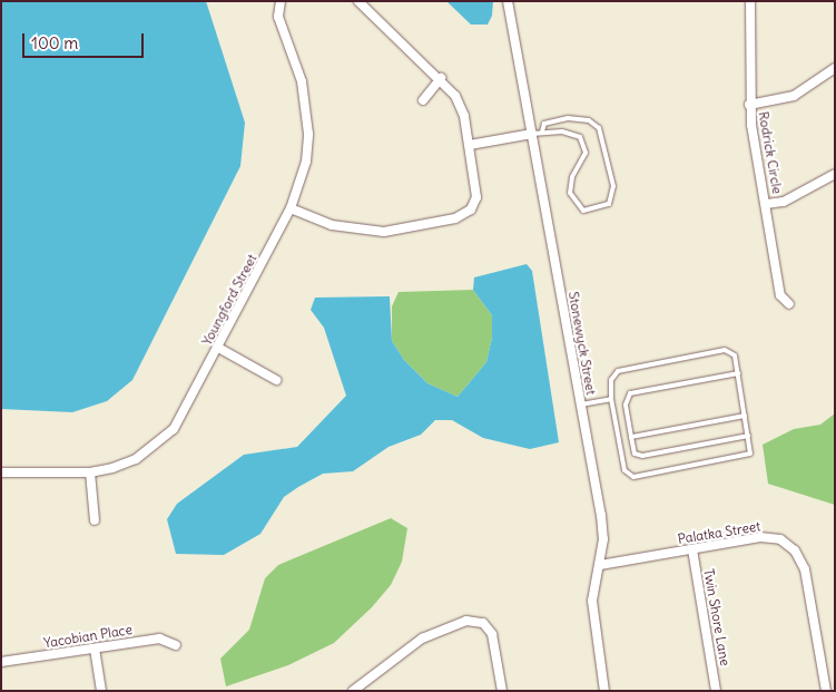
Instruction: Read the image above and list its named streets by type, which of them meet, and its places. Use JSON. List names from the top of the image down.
{
  "streets": {
    "street": [
      "Rodrick Circle",
      "Youngford Street",
      "Stonewyck Street",
      "Palatka Street",
      "Twin Shore Lane",
      "Yacobian Place"
    ]
  },
  "crossings": [
    ["Stonewyck Street", "Palatka Street"],
    ["Palatka Street", "Twin Shore Lane"]
  ],
  "scale_bar": "100 m"
}
